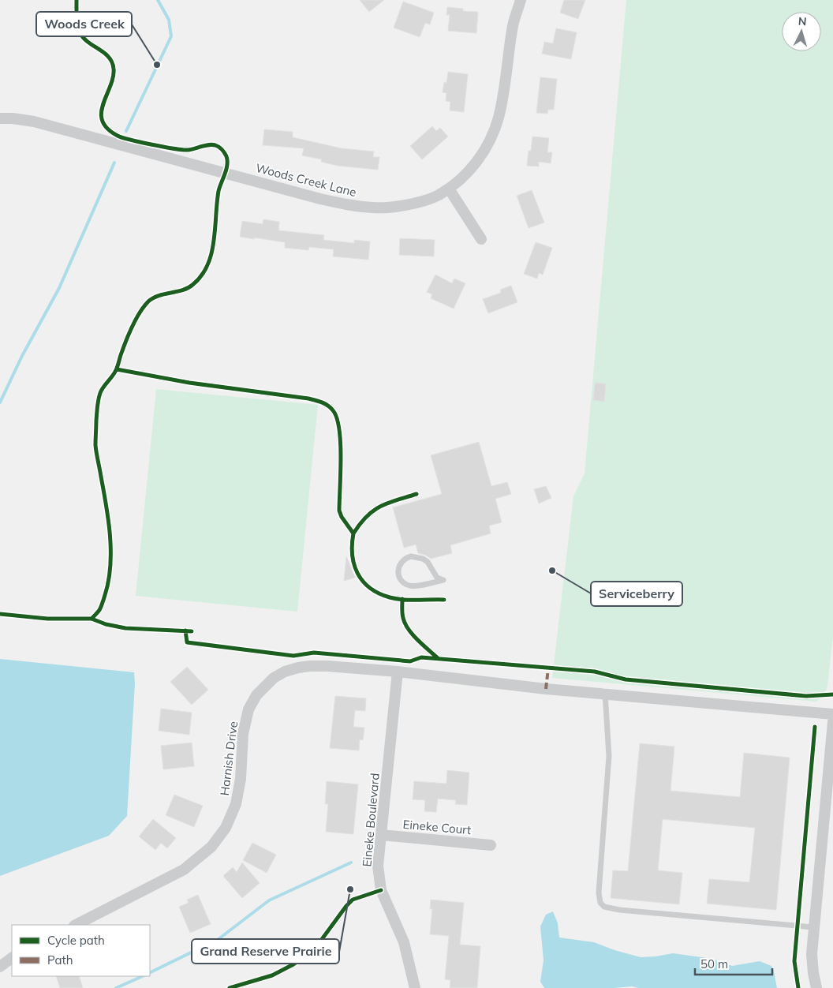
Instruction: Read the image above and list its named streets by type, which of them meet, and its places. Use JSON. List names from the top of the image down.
{
  "streets": {
    "street": [
      "Woods Creek Lane",
      "Harnish Drive",
      "Eineke Boulevard",
      "Eineke Court"
    ]
  },
  "crossings": [
    ["Harnish Drive", "Eineke Boulevard"],
    ["Eineke Boulevard", "Eineke Court"]
  ],
  "places": ["Woods Creek", "Serviceberry", "Grand Reserve Prairie"],
  "legend": ["Cycle path", "Path"],
  "scale_bar": "50 m",
  "north": "top"
}
